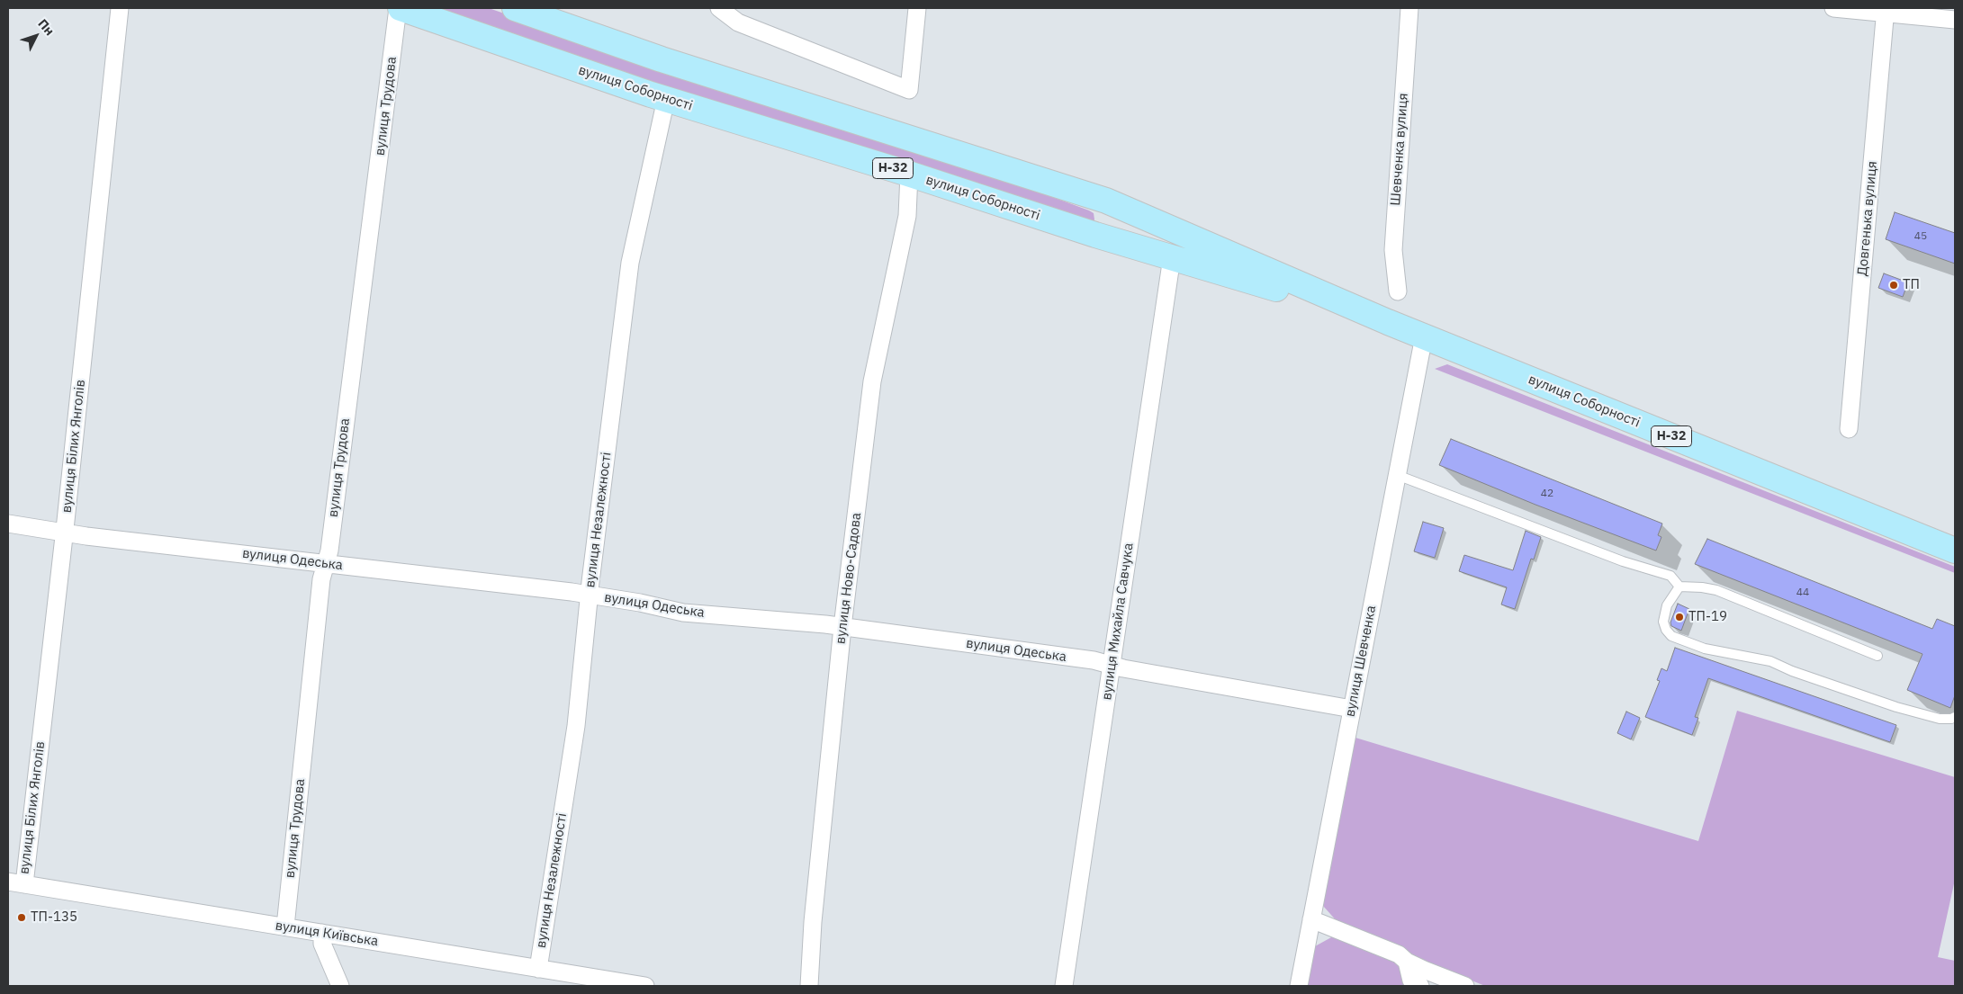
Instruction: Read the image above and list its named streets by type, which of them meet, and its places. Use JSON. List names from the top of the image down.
{
  "streets": {
    "main road": ["вулиця Соборності", "Н-32"],
    "street": [
      "вулиця Трудова",
      "Шевченка вулиця",
      "Довгенька вулиця",
      "вулиця Білих Янголів",
      "вулиця Незалежності",
      "вулиця Одеська",
      "вулиця Ново-Садова",
      "вулиця Михайла Савчука",
      "вулиця Шевченка",
      "вулиця Київська"
    ]
  },
  "crossings": [
    ["вулиця Соборності", "вулиця Трудова"],
    ["вулиця Соборності", "вулиця Незалежності"],
    ["вулиця Соборності", "вулиця Ново-Садова"],
    ["вулиця Соборності", "вулиця Михайла Савчука"],
    ["вулиця Соборності", "вулиця Шевченка"],
    ["вулиця Трудова", "вулиця Одеська"],
    ["вулиця Трудова", "вулиця Київська"],
    ["вулиця Білих Янголів", "вулиця Одеська"],
    ["вулиця Білих Янголів", "вулиця Київська"],
    ["вулиця Незалежності", "вулиця Одеська"],
    ["вулиця Незалежності", "вулиця Київська"],
    ["вулиця Одеська", "вулиця Ново-Садова"],
    ["вулиця Одеська", "вулиця Михайла Савчука"],
    ["вулиця Одеська", "вулиця Шевченка"]
  ],
  "places": ["ТП", "ТП-19", "ТП-135"],
  "house_numbers": ["45", "42", "44"],
  "north": "top right"
}
